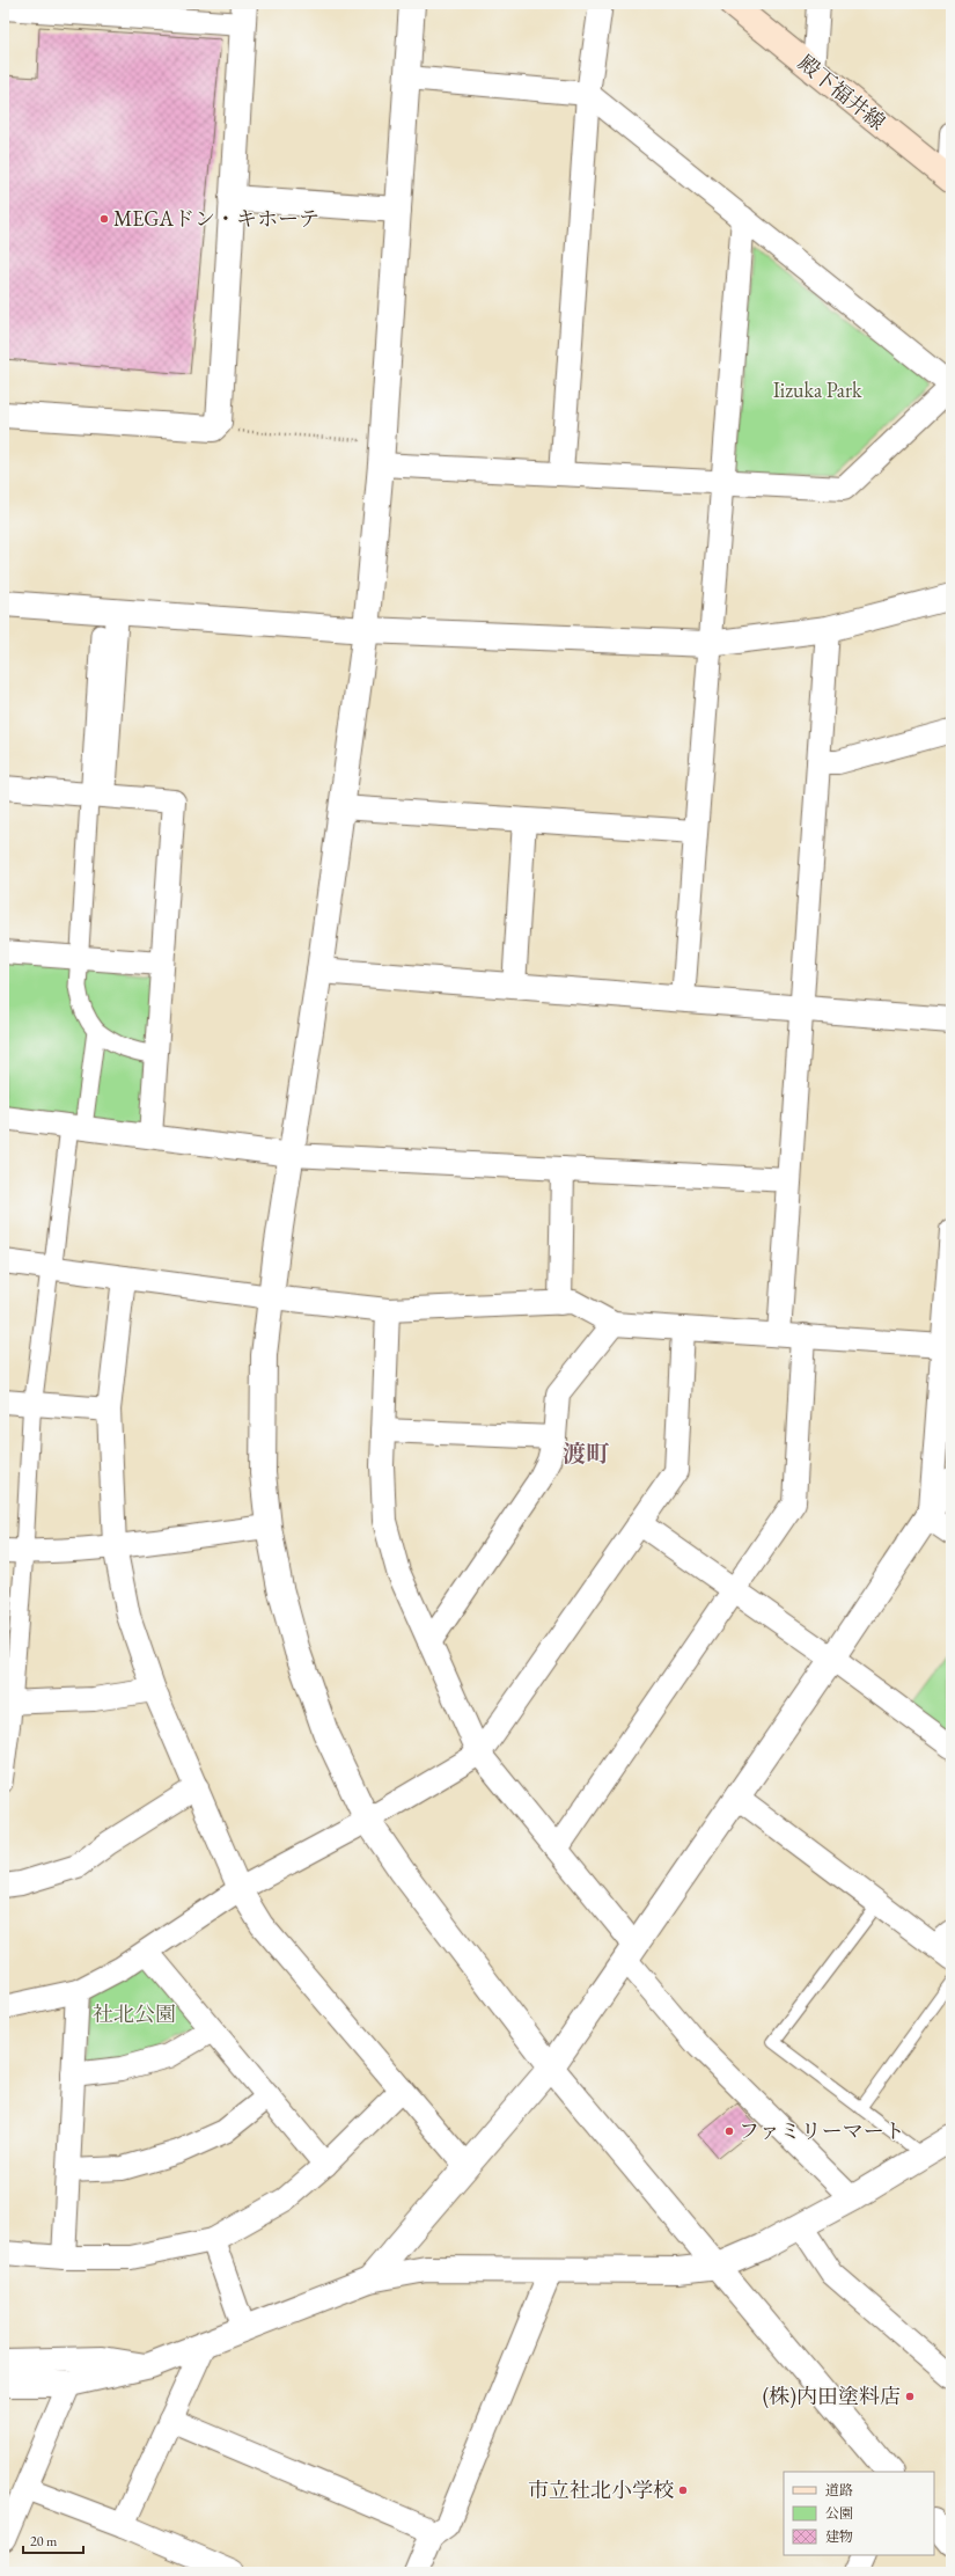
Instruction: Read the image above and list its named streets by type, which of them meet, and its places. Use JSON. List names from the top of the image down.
{
  "streets": {
    "main road": ["殿下福井線"]
  },
  "districts": ["渡町"],
  "parks": ["Iizuka Park", "社北公園"],
  "places": [
    "MEGAドン・キホーテ",
    "ファミリーマート",
    "(株)内田塗料店",
    "市立社北小学校"
  ],
  "legend": ["道路", "公園", "建物"],
  "scale_bar": "20 m"
}
